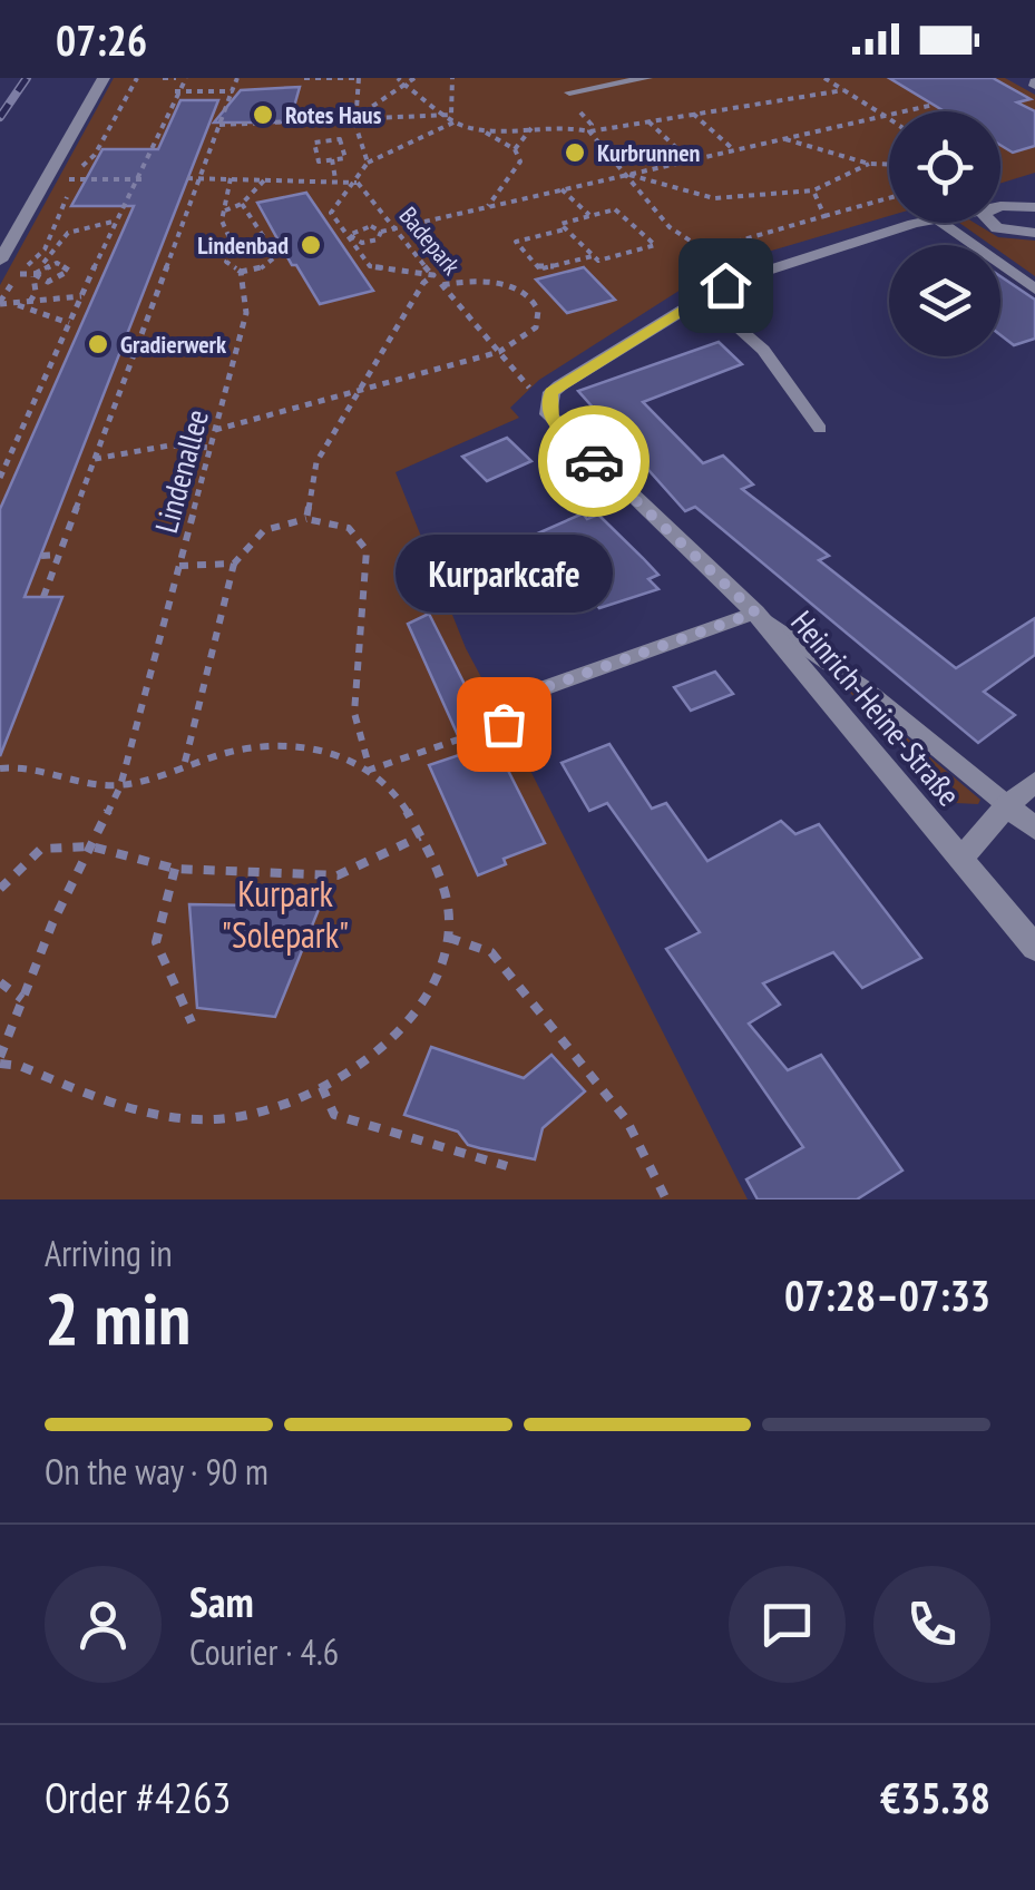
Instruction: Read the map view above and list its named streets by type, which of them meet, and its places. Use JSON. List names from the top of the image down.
{
  "streets": {
    "street": ["Heinrich-Heine-Straße"],
    "path": ["Badepark", "Lindenallee"]
  },
  "crossings": [
    ["Badepark", "Heinrich-Heine-Straße"]
  ],
  "parks": ["Kurpark \"Solepark\""],
  "places": [
    "Rotes Haus",
    "Kurbrunnen",
    "Lindenbad",
    "Gradierwerk",
    "Kurparkcafe"
  ],
  "page": {
    "status": "07:26",
    "bubble": "Kurparkcafe",
    "heading": ["2 min", "Arriving in", "07:28–07:33"],
    "panel": [
      "Sam",
      "Courier · 4.6",
      "Order #4263",
      "€35.38"
    ],
    "bar": "On the way · 90 m"
  }
}
